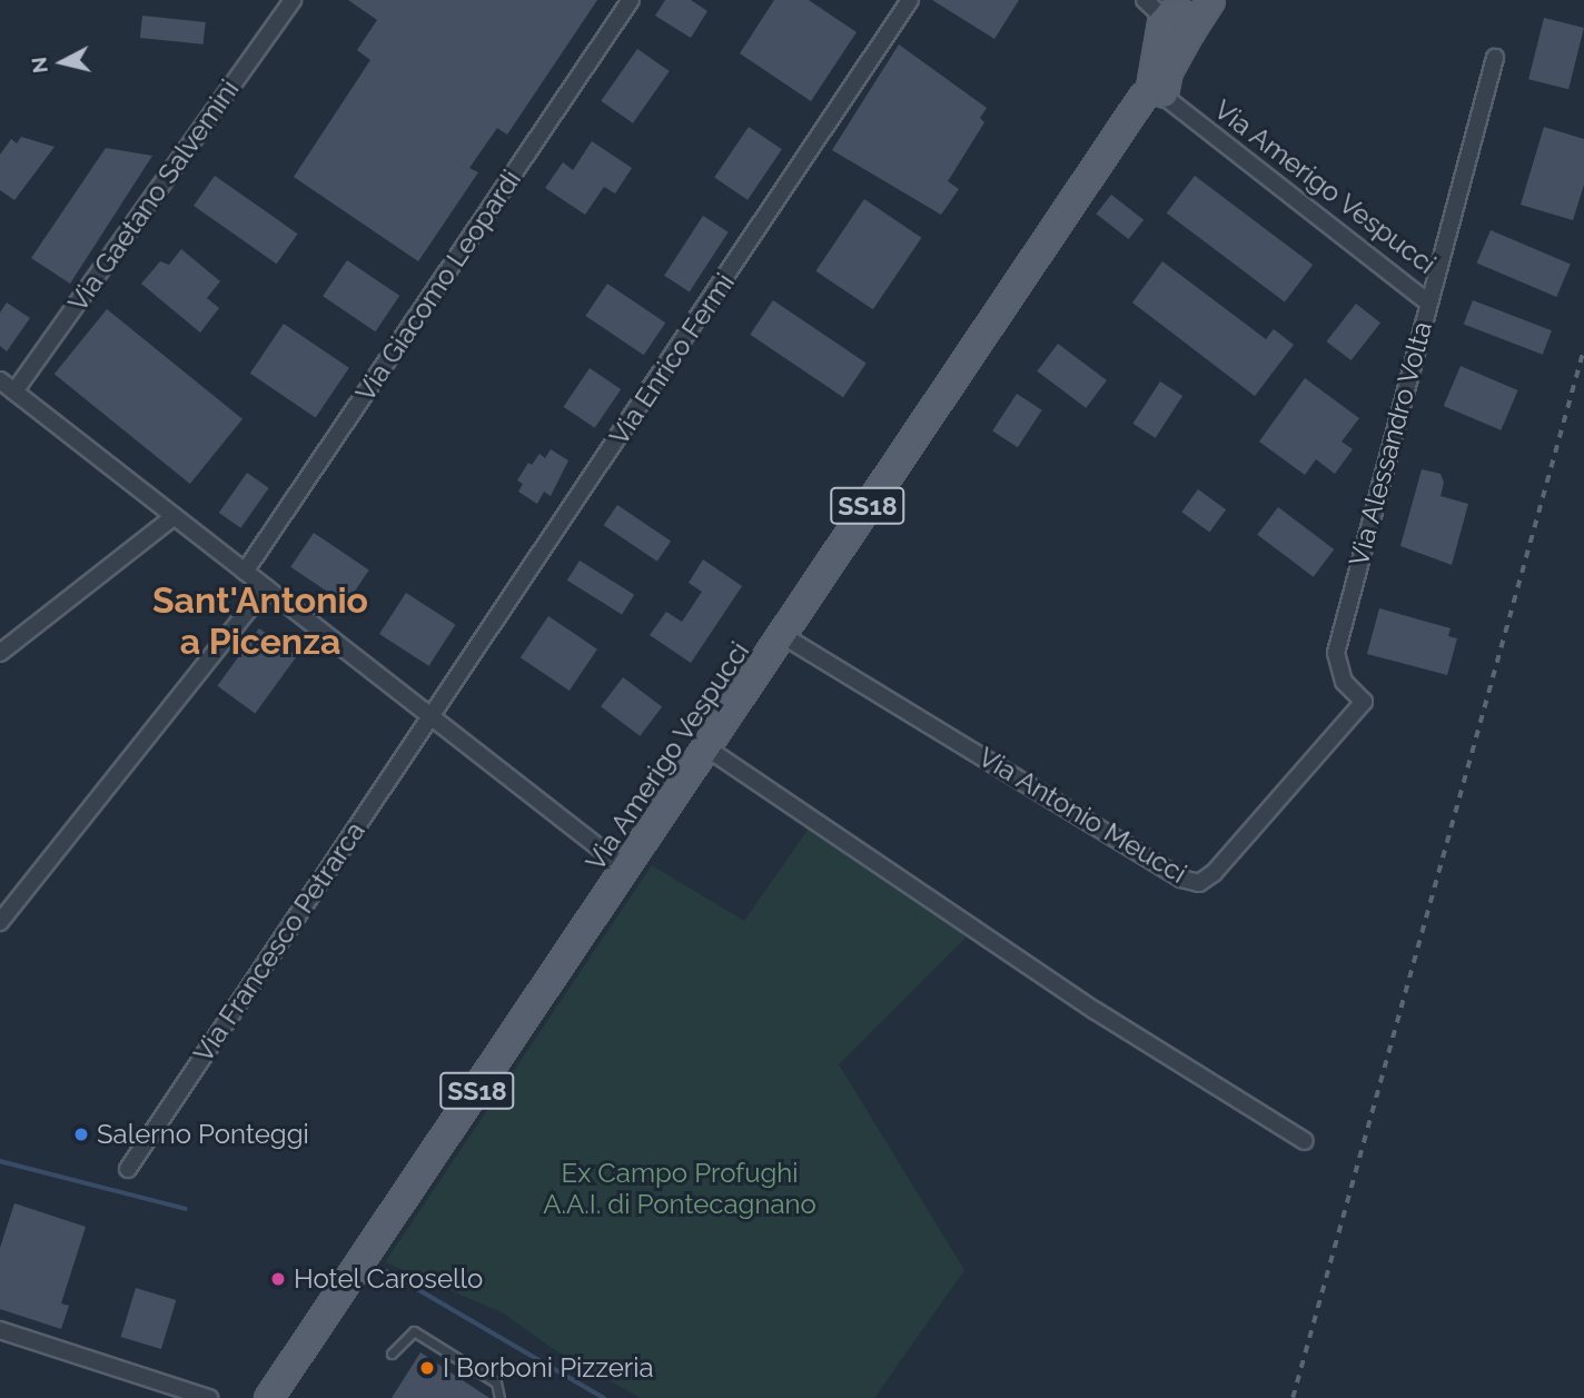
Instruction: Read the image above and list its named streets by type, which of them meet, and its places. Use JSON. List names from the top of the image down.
{
  "streets": {
    "main road": ["Via Amerigo Vespucci", "SS18"],
    "street": [
      "Via Gaetano Salvemini",
      "Via Giacomo Leopardi",
      "Via Enrico Fermi",
      "Via Alessandro Volta",
      "Via Antonio Meucci",
      "Via Francesco Petrarca"
    ]
  },
  "crossings": [
    ["Via Amerigo Vespucci", "Via Alessandro Volta"],
    ["Via Amerigo Vespucci", "SS18"],
    ["Via Amerigo Vespucci", "Via Antonio Meucci"],
    ["Via Enrico Fermi", "Via Francesco Petrarca"],
    ["Via Alessandro Volta", "Via Antonio Meucci"]
  ],
  "districts": ["Sant'Antonio a Picenza"],
  "parks": ["Ex Campo Profughi A.A.I. di Pontecagnano"],
  "places": ["Salerno Ponteggi", "Hotel Carosello", "I Borboni Pizzeria"],
  "north": "left"
}
